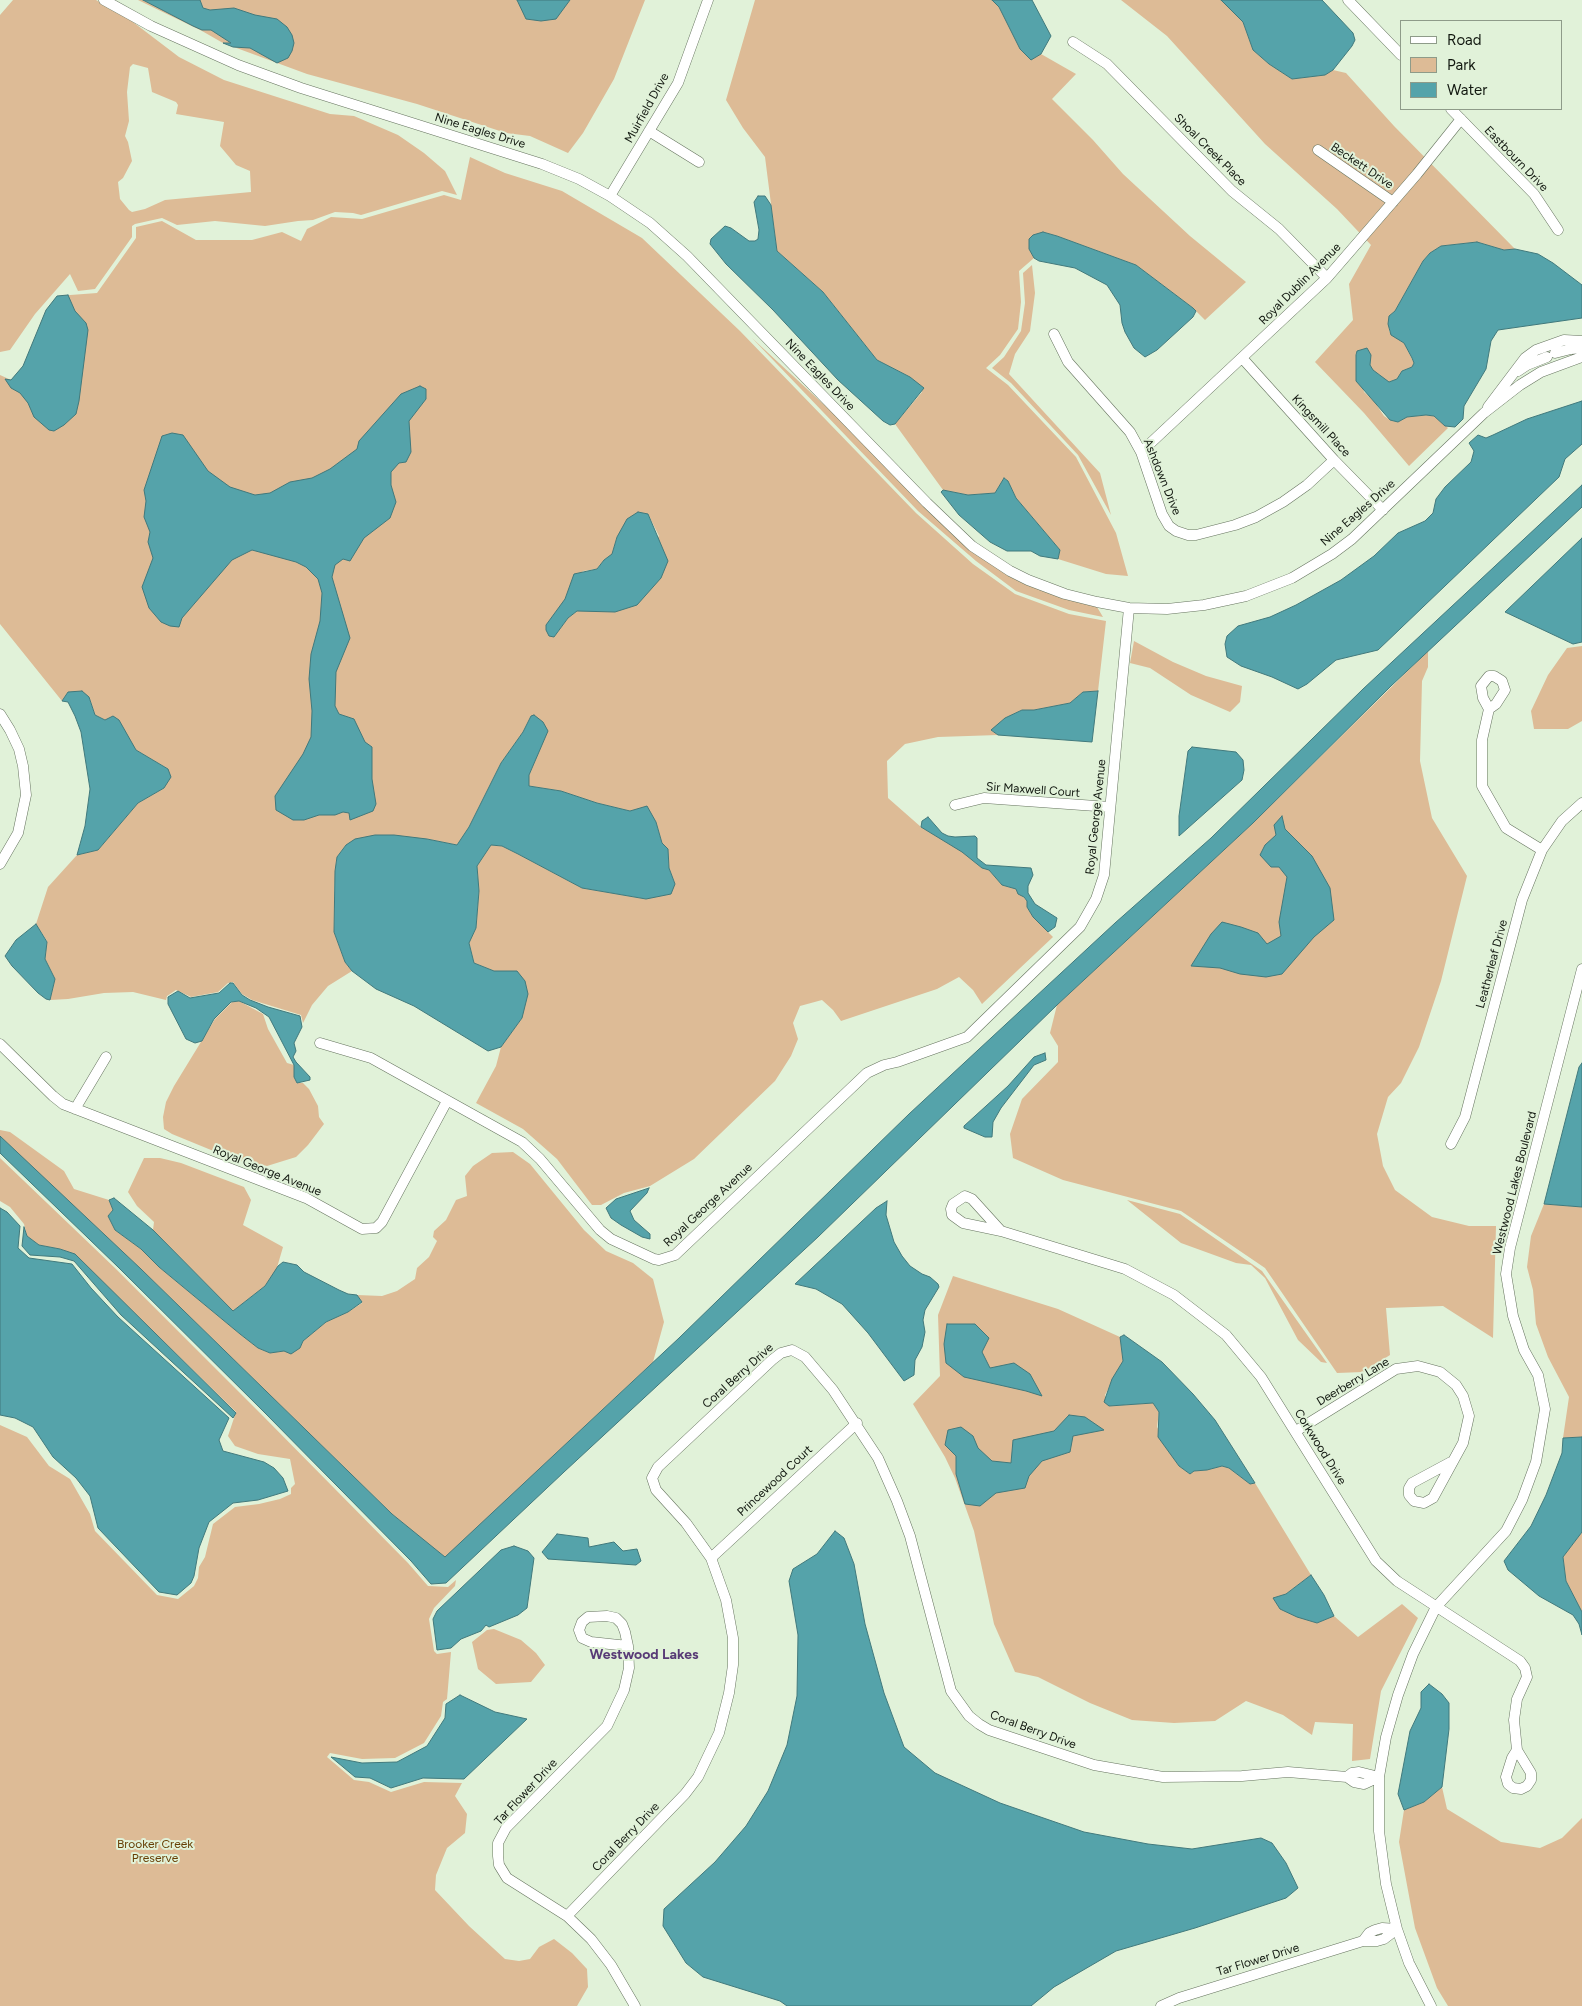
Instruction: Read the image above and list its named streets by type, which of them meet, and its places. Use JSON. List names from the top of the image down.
{
  "streets": {
    "street": [
      "Muirfield Drive",
      "Nine Eagles Drive",
      "Shoal Creek Place",
      "Eastbourn Drive",
      "Beckett Drive",
      "Royal Dublin Avenue",
      "Kingsmill Place",
      "Ashdown Drive",
      "Sir Maxwell Court",
      "Royal George Avenue",
      "Leatherleaf Drive",
      "Westwood Lakes Boulevard",
      "Coral Berry Drive",
      "Deerberry Lane",
      "Corkwood Drive",
      "Princewood Court",
      "Tar Flower Drive"
    ]
  },
  "crossings": [
    ["Muirfield Drive", "Nine Eagles Drive"],
    ["Nine Eagles Drive", "Kingsmill Place"],
    ["Nine Eagles Drive", "Royal George Avenue"],
    ["Shoal Creek Place", "Royal Dublin Avenue"],
    ["Eastbourn Drive", "Royal Dublin Avenue"],
    ["Beckett Drive", "Royal Dublin Avenue"],
    ["Royal Dublin Avenue", "Kingsmill Place"],
    ["Royal Dublin Avenue", "Ashdown Drive"],
    ["Kingsmill Place", "Ashdown Drive"],
    ["Sir Maxwell Court", "Royal George Avenue"],
    ["Westwood Lakes Boulevard", "Coral Berry Drive"],
    ["Westwood Lakes Boulevard", "Corkwood Drive"],
    ["Westwood Lakes Boulevard", "Tar Flower Drive"],
    ["Coral Berry Drive", "Princewood Court"],
    ["Coral Berry Drive", "Tar Flower Drive"],
    ["Deerberry Lane", "Corkwood Drive"]
  ],
  "districts": ["Westwood Lakes"],
  "parks": ["Brooker Creek Preserve"],
  "legend": ["Road", "Park", "Water"]
}
